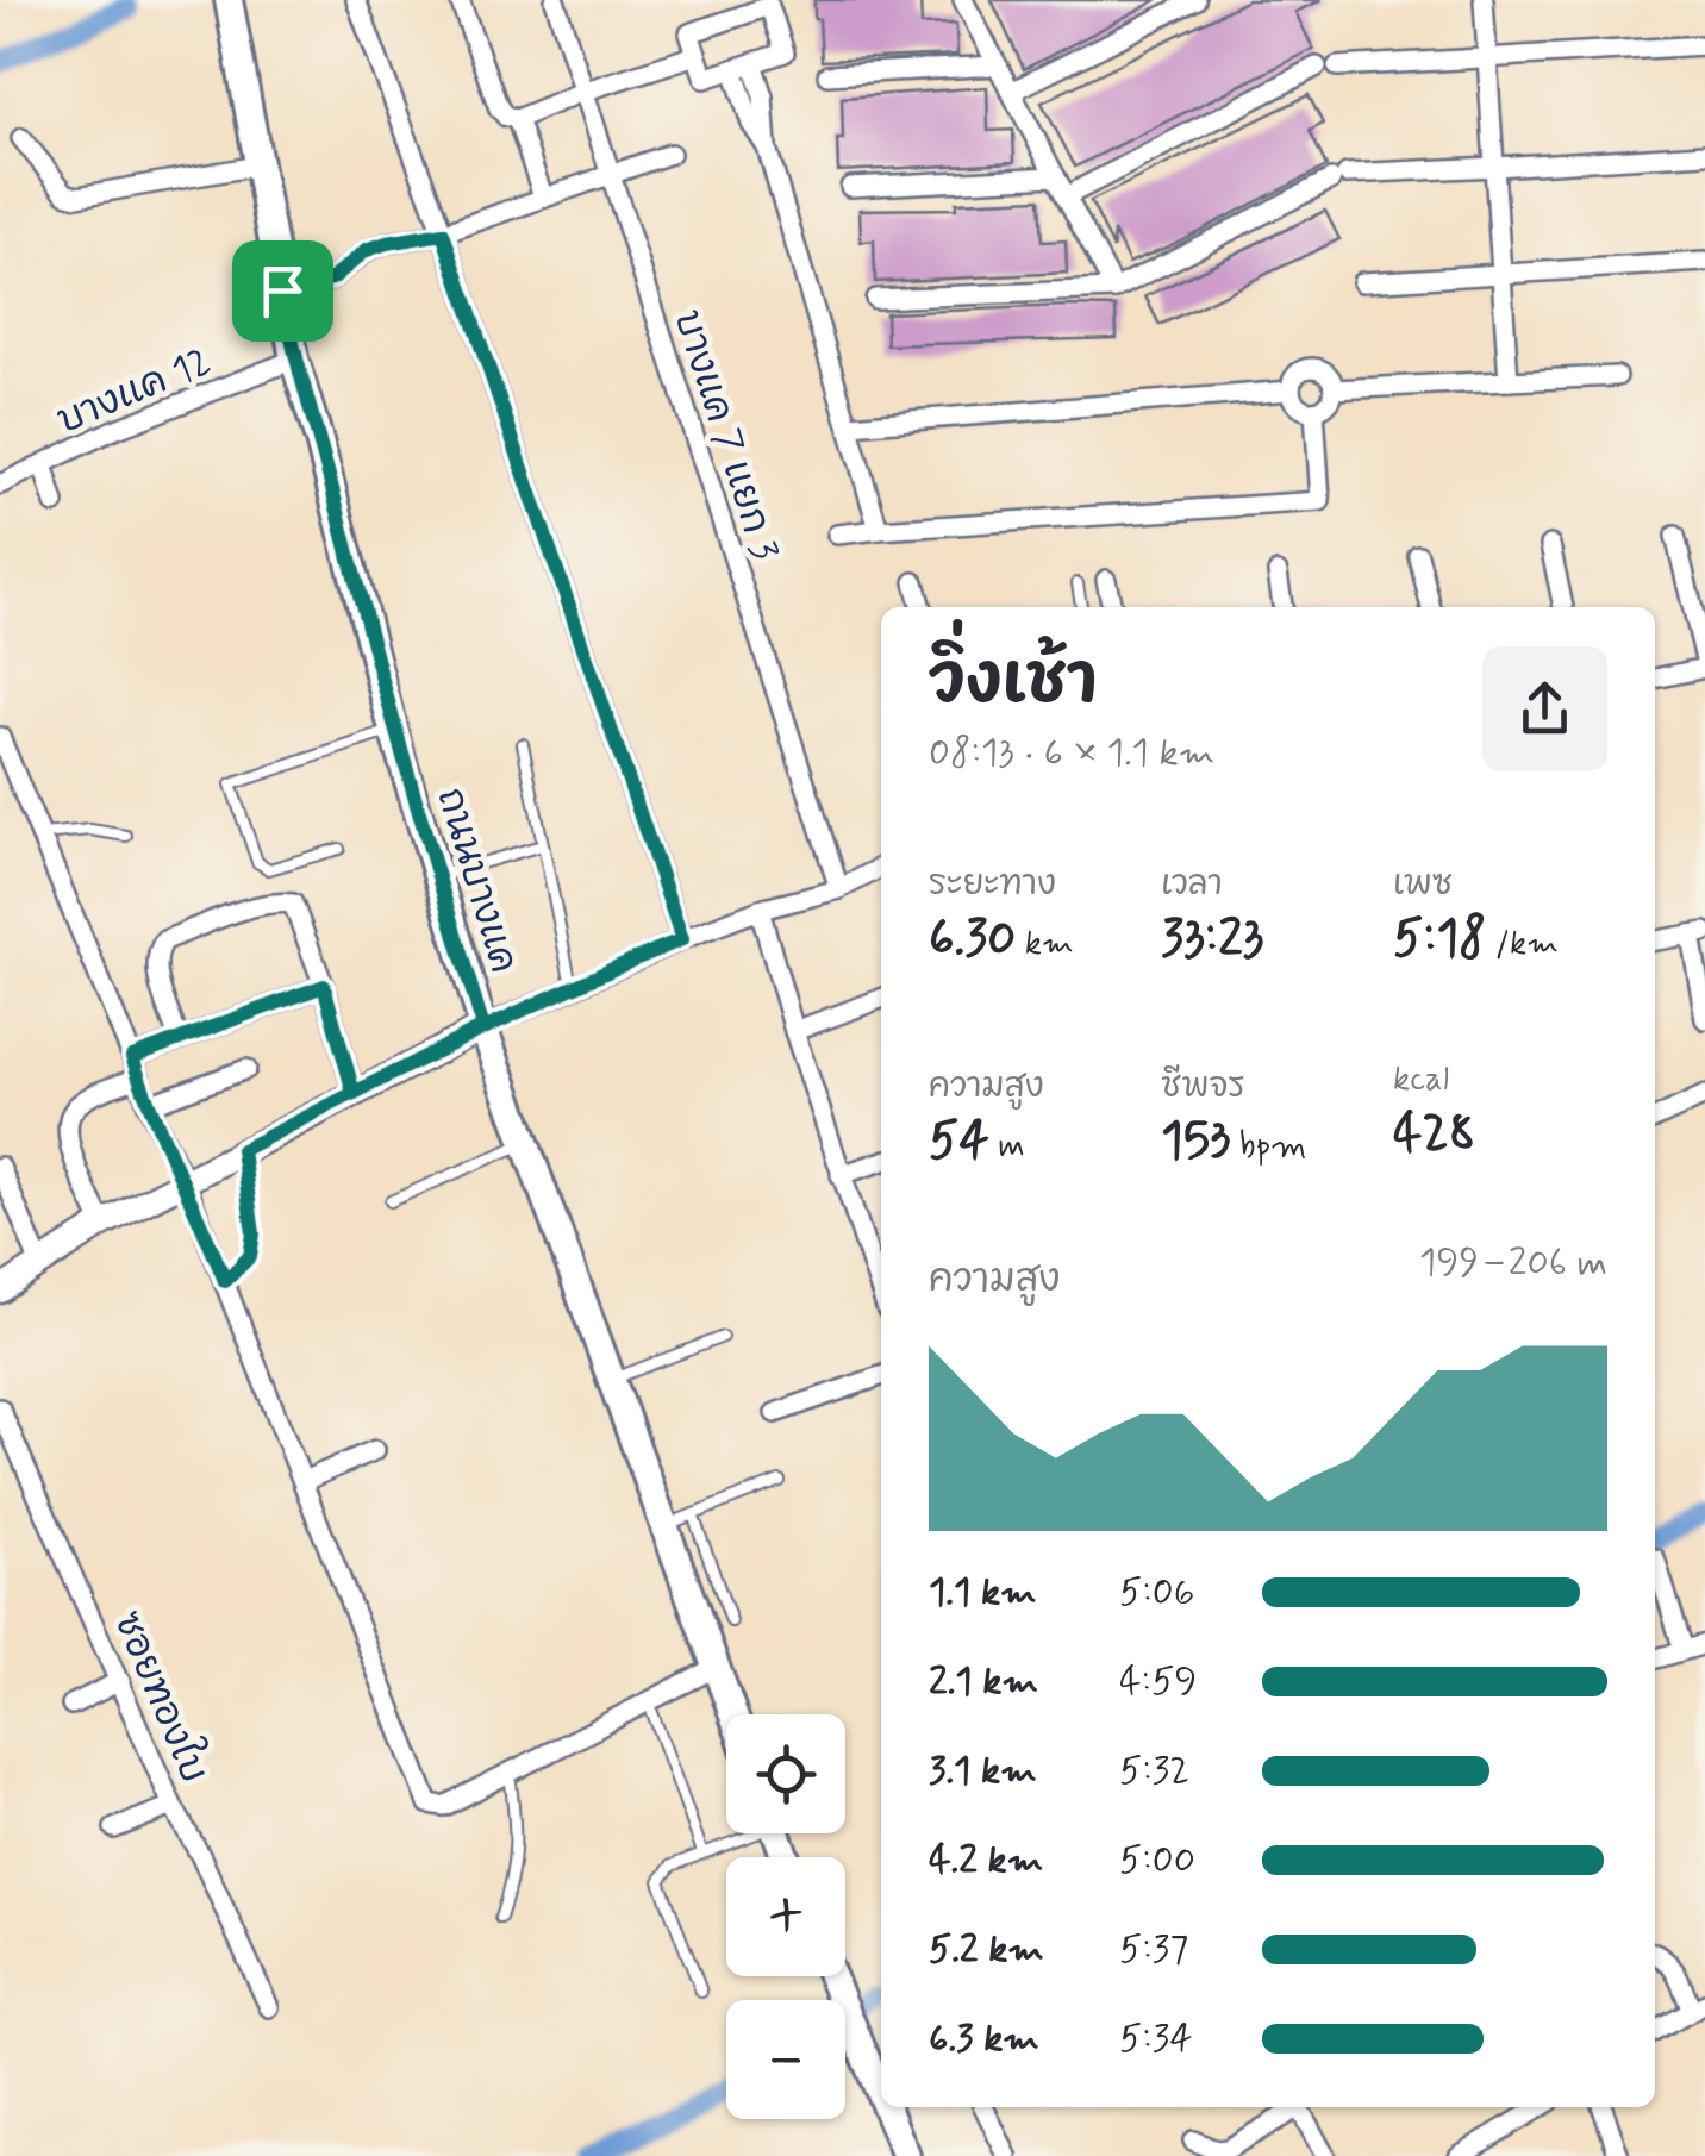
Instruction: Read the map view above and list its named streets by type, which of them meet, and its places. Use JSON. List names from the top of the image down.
{
  "streets": {
    "main road": ["ถนนบางแค"],
    "street": ["บางแค 12", "บางแค 7 แยก 3", "ซอยทองใบ"]
  },
  "crossings": [
    ["บางแค 12", "ถนนบางแค"]
  ],
  "page": {
    "heading": ["วิ่งเช้า", "08:13 · 6 × 1.1 km"],
    "stats": [
      ["ระยะทาง", "6.30 km"],
      ["เวลา", "33:23"],
      ["เพซ", "5:18 /km"],
      ["ความสูง", "54 m"],
      ["ชีพจร", "153 bpm"],
      ["kcal", "428"]
    ],
    "chart": ["ความสูง", "199–206 m"],
    "list": [
      {
        "name": "1.1 km",
        "note": "5:06"
      },
      {
        "name": "2.1 km",
        "note": "4:59"
      },
      {
        "name": "3.1 km",
        "note": "5:32"
      },
      {
        "name": "4.2 km",
        "note": "5:00"
      },
      {
        "name": "5.2 km",
        "note": "5:37"
      },
      {
        "name": "6.3 km",
        "note": "5:34"
      }
    ],
    "map_buttons": ["+", "−"]
  }
}
